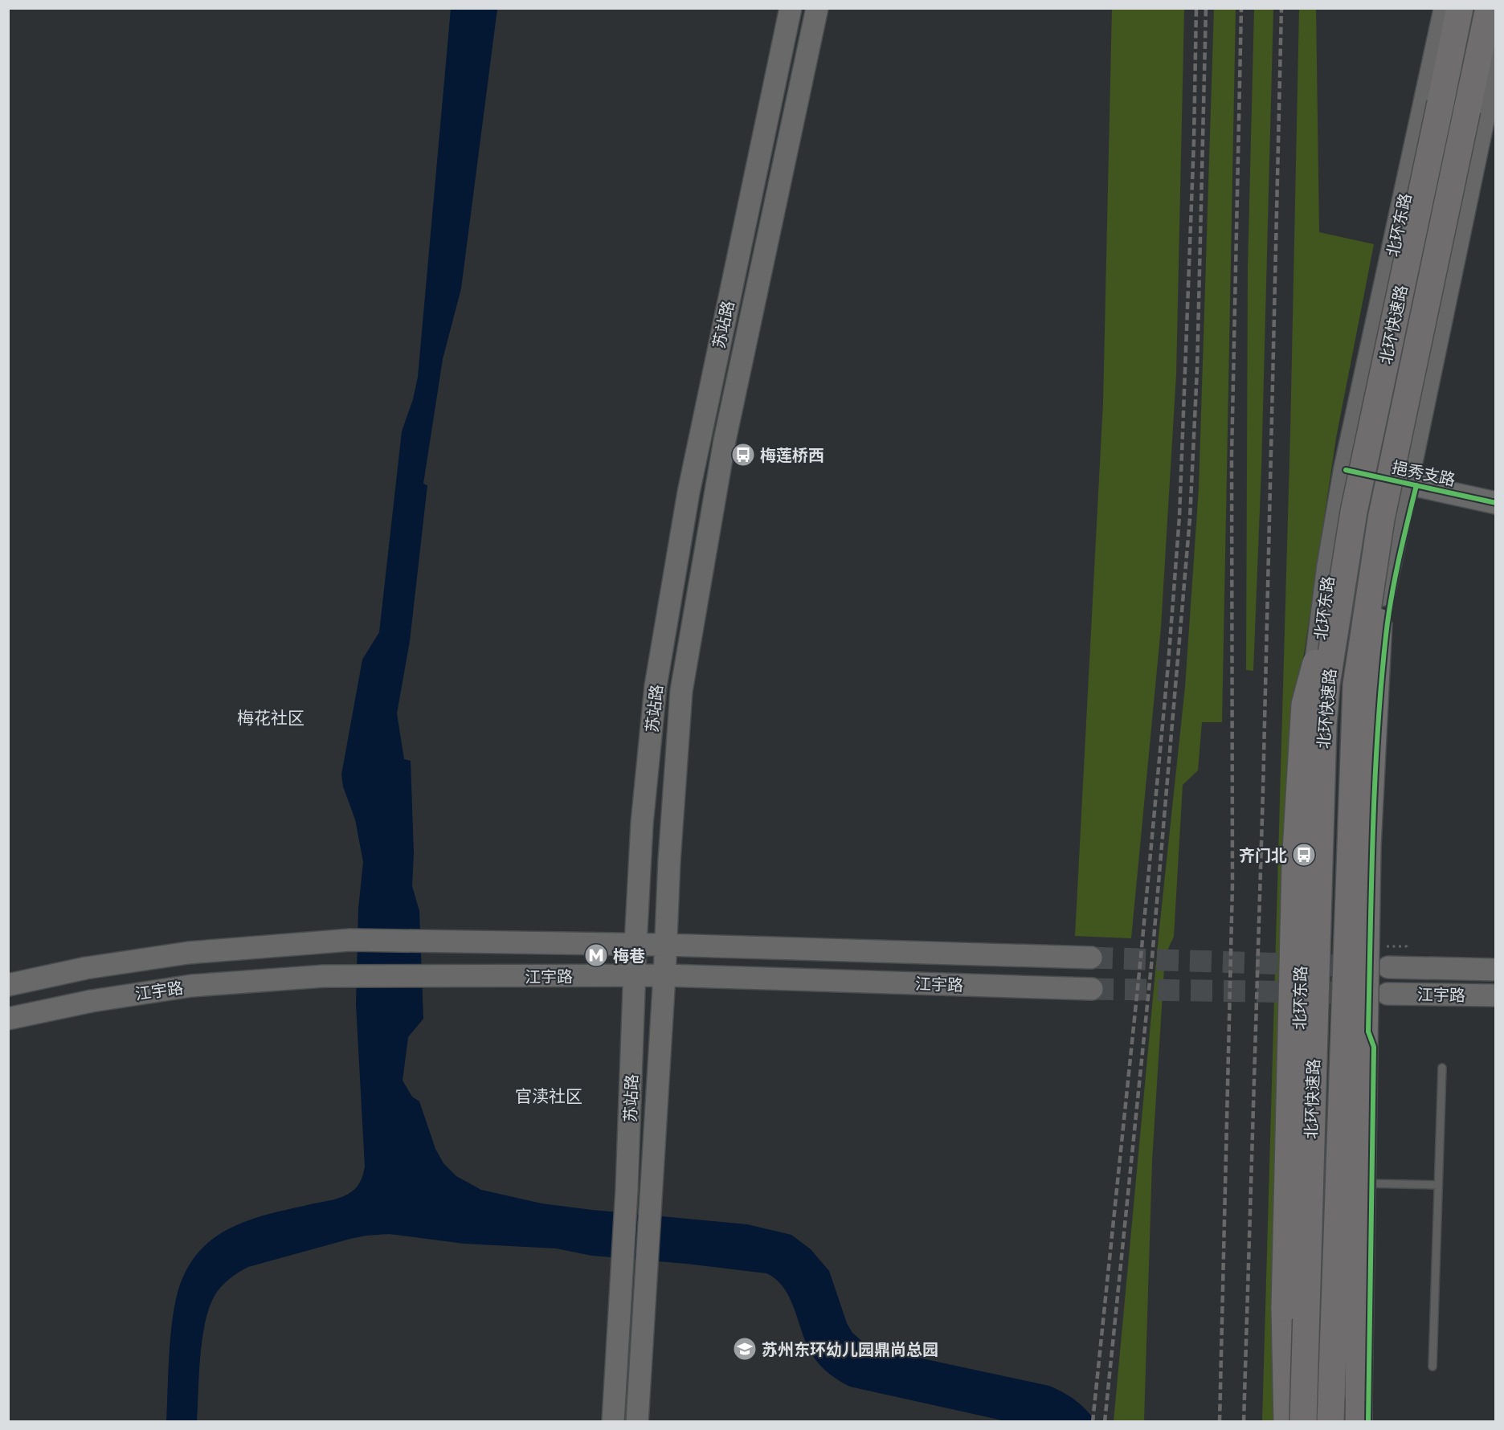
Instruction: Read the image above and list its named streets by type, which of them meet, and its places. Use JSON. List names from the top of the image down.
{
  "streets": {
    "highway": ["北环快速路"],
    "main road": [
      "北环东路",
      "苏站路",
      "挹秀支路",
      "江宇路"
    ]
  },
  "crossings": [
    ["北环东路", "北环快速路"],
    ["北环东路", "挹秀支路"],
    ["苏站路", "江宇路"]
  ],
  "districts": ["梅花社区", "官渎社区"],
  "places": {
    "bus stop": ["梅莲桥西", "齐门北"],
    "metro station": ["梅巷"],
    "school or university": ["苏州东环幼儿园鼎尚总园"]
  }
}
